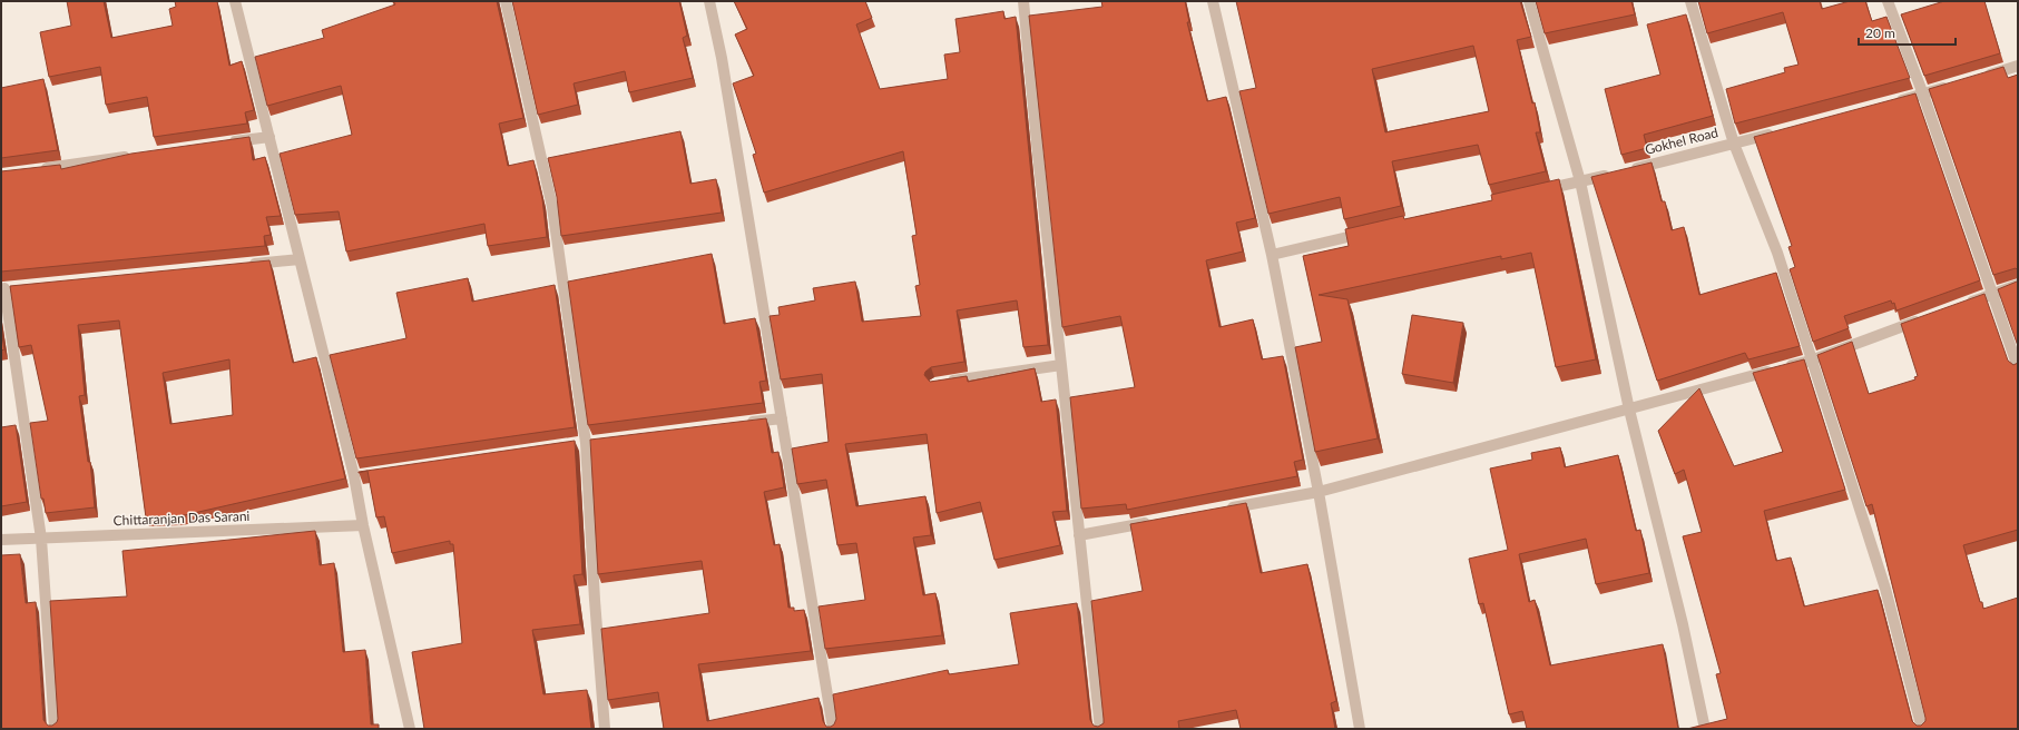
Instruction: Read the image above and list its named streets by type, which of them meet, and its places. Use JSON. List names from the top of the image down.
{
  "streets": {
    "street": ["Gokhel Road", "Chittaranjan Das Sarani"]
  },
  "scale_bar": "20 m"
}
